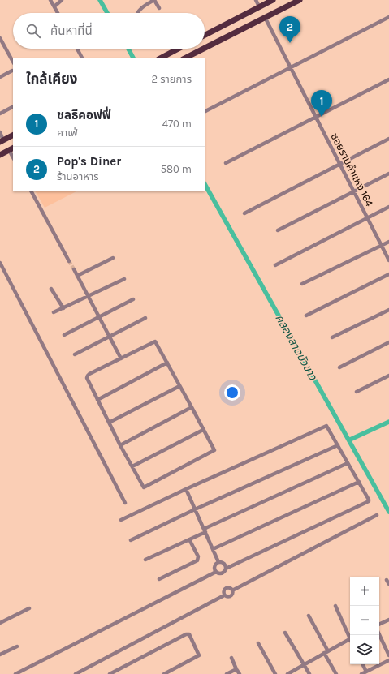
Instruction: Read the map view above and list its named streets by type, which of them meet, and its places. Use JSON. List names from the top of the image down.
{
  "streets": {
    "street": ["ซอยรามคำแหง 164"]
  },
  "water": ["คลองลาดบัวขาว"],
  "page": {
    "search": "ค้นหาที่นี่",
    "pins": ["2", "1"],
    "heading": ["ใกล้เคียง", "2 รายการ"],
    "list": [
      {
        "mark": "1",
        "name": "ชลธีคอฟฟี่",
        "note": "คาเฟ่",
        "value": "470 m"
      },
      {
        "mark": "2",
        "name": "Pop's Diner",
        "note": "ร้านอาหาร",
        "value": "580 m"
      }
    ],
    "map_buttons": ["+", "−"]
  }
}
